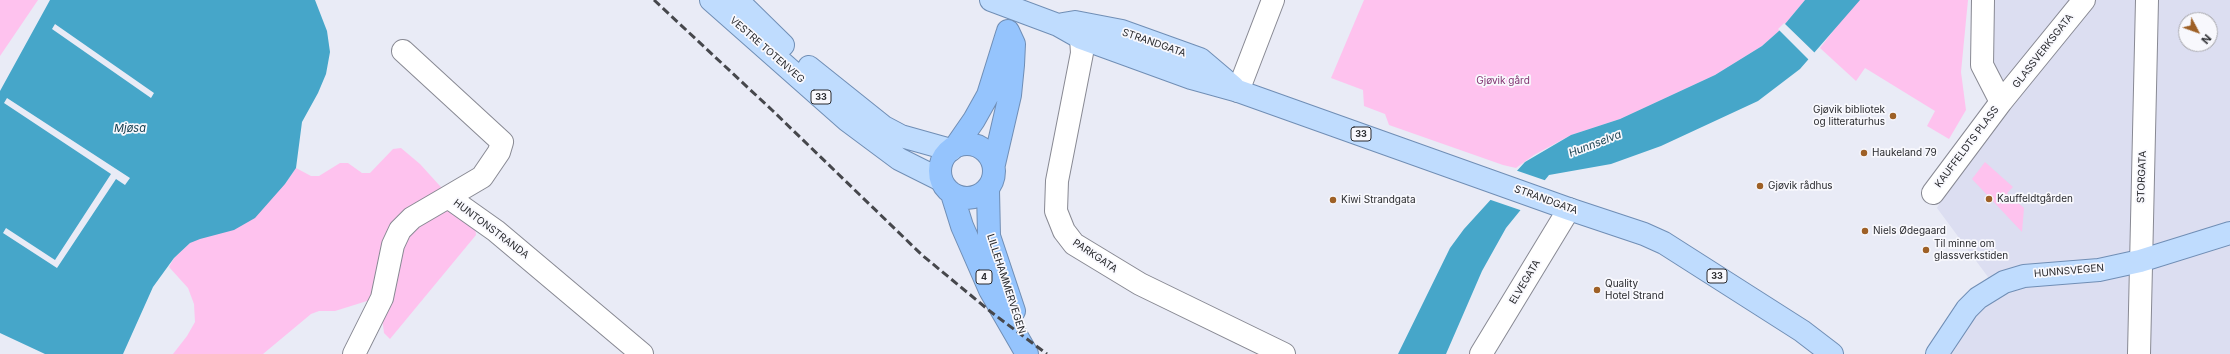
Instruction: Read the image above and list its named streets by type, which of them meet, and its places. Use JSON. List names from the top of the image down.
{
  "streets": {
    "highway": ["4", "LILLEHAMMERVEGEN"],
    "main road": [
      "STRANDGATA",
      "VESTRE TOTENVEG",
      "33",
      "HUNNSVEGEN"
    ],
    "street": [
      "GLASSVERKSGATA",
      "KAUFFELDTS PLASS",
      "STORGATA",
      "HUNTONSTRANDA",
      "PARKGATA",
      "ELVEGATA"
    ]
  },
  "crossings": [
    ["STRANDGATA", "PARKGATA"],
    ["STRANDGATA", "ELVEGATA"],
    ["VESTRE TOTENVEG", "4"],
    ["VESTRE TOTENVEG", "LILLEHAMMERVEGEN"],
    ["GLASSVERKSGATA", "KAUFFELDTS PLASS"],
    ["STORGATA", "HUNNSVEGEN"],
    ["4", "LILLEHAMMERVEGEN"]
  ],
  "water": ["Mjøsa", "Hunnselva"],
  "parks": ["Gjøvik gård"],
  "places": [
    "Gjøvik bibliotek og litteraturhus",
    "Haukeland 79",
    "Gjøvik rådhus",
    "Kauffeldtgården",
    "Kiwi Strandgata",
    "Niels Ødegaard",
    "Til minne om glassverkstiden",
    "Quality Hotel Strand"
  ],
  "north": "bottom right"
}
